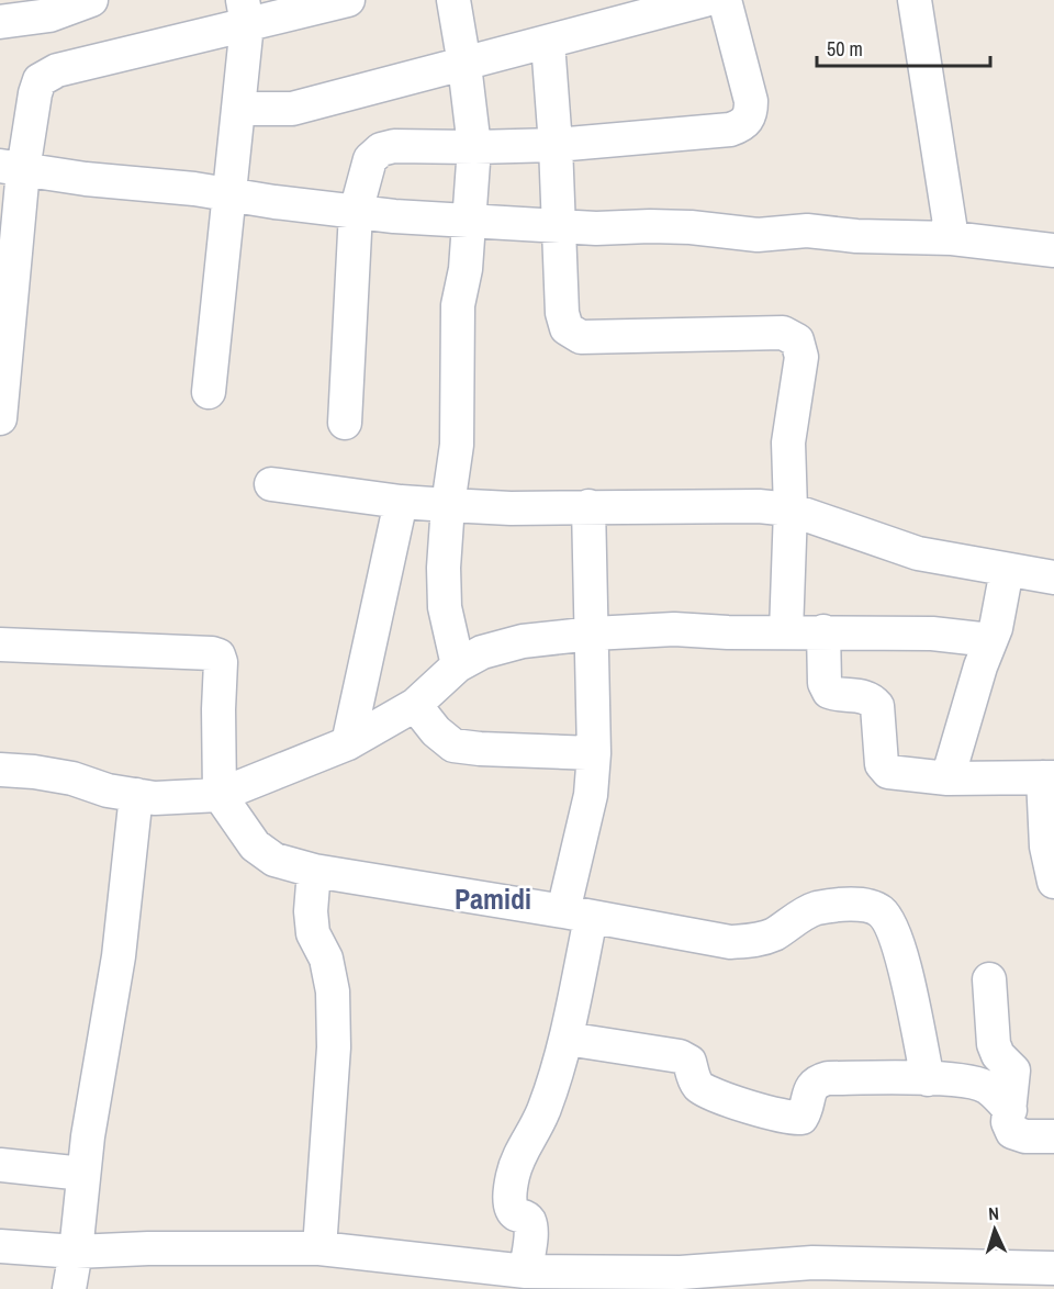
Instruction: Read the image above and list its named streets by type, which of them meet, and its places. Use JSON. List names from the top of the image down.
{
  "districts": ["Pamidi"],
  "scale_bar": "50 m",
  "north": "top"
}
